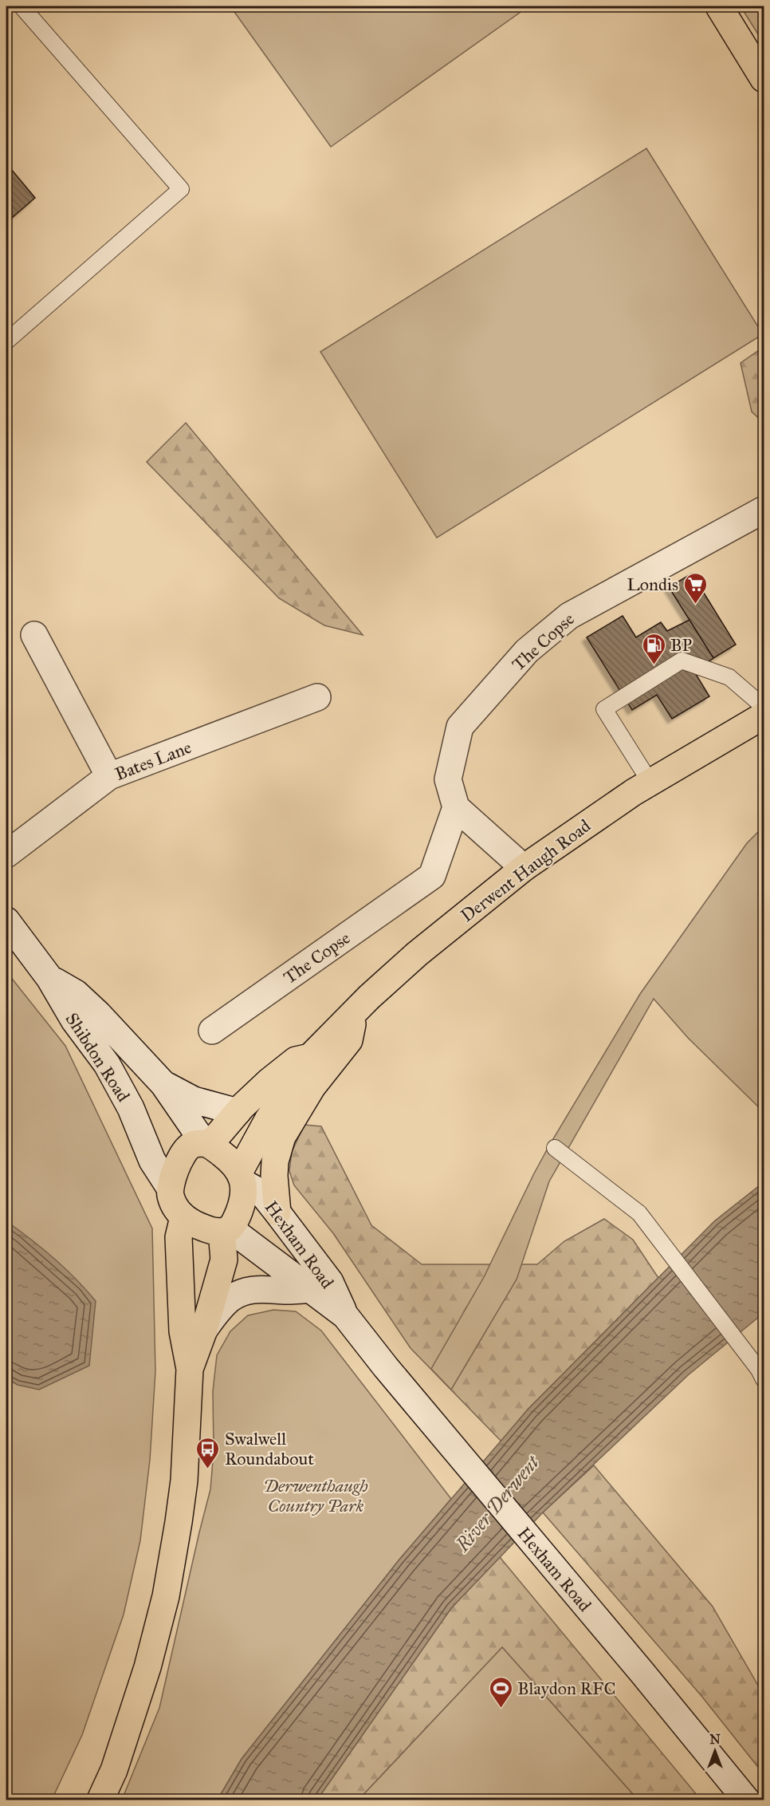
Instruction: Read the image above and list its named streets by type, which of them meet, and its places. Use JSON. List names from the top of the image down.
{
  "streets": {
    "main road": [
      "The Copse",
      "Bates Lane",
      "Derwent Haugh Road",
      "Shibdon Road",
      "Hexham Road"
    ]
  },
  "crossings": [
    ["Derwent Haugh Road", "Shibdon Road"],
    ["Derwent Haugh Road", "Hexham Road"],
    ["Shibdon Road", "Hexham Road"]
  ],
  "water": ["River Derwent"],
  "parks": ["Derwenthaugh Country Park"],
  "places": {
    "supermarket": ["Londis"],
    "fuel station": ["BP"],
    "bus stop": ["Swalwell Roundabout"],
    "sports": ["Blaydon RFC"]
  },
  "north": "top"
}
